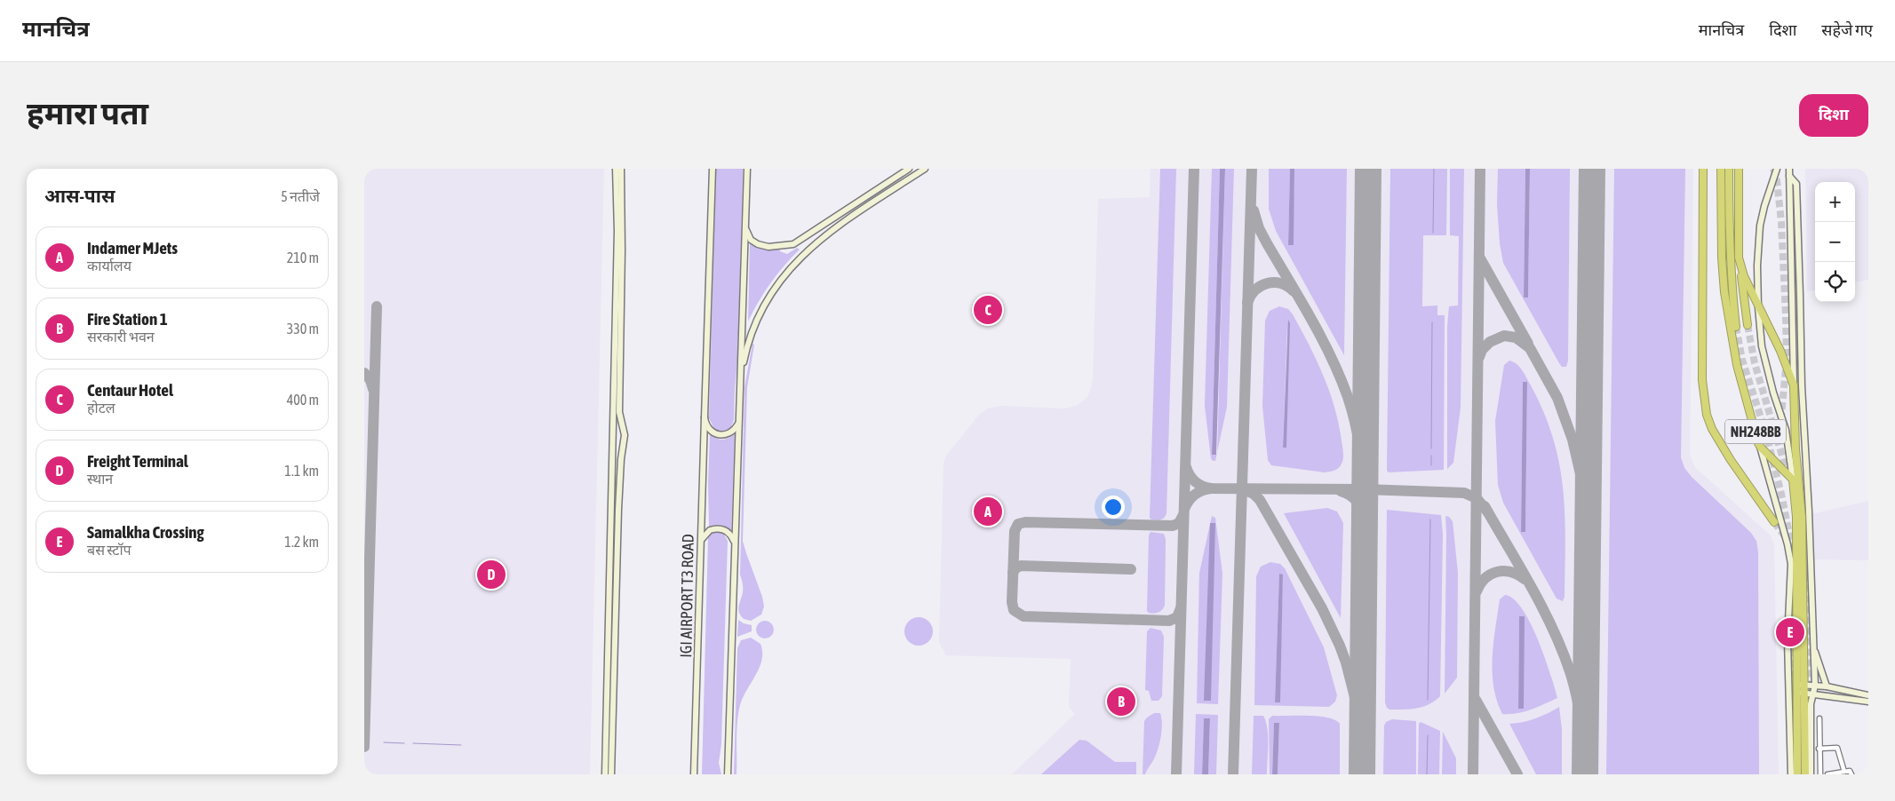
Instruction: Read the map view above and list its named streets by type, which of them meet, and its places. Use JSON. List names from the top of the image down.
{
  "streets": {
    "highway": ["NH248BB"],
    "main road": ["IGI AIRPORT T3 ROAD"]
  },
  "page": {
    "header": "मानचित्र",
    "nav": ["मानचित्र", "दिशा", "सहेजे गए"],
    "buttons": "दिशा",
    "title": "हमारा पता",
    "heading": ["आस-पास", "5 नतीजे"],
    "map_buttons": ["+", "−"],
    "list": [
      {
        "mark": "A",
        "name": "Indamer MJets",
        "note": "कार्यालय",
        "value": "210 m"
      },
      {
        "mark": "B",
        "name": "Fire Station 1",
        "note": "सरकारी भवन",
        "value": "330 m"
      },
      {
        "mark": "C",
        "name": "Centaur Hotel",
        "note": "होटल",
        "value": "400 m"
      },
      {
        "mark": "D",
        "name": "Freight Terminal",
        "note": "स्थान",
        "value": "1.1 km"
      },
      {
        "mark": "E",
        "name": "Samalkha Crossing",
        "note": "बस स्टॉप",
        "value": "1.2 km"
      }
    ],
    "pins": [
      "C",
      "A",
      "D",
      "E",
      "B"
    ]
  }
}
